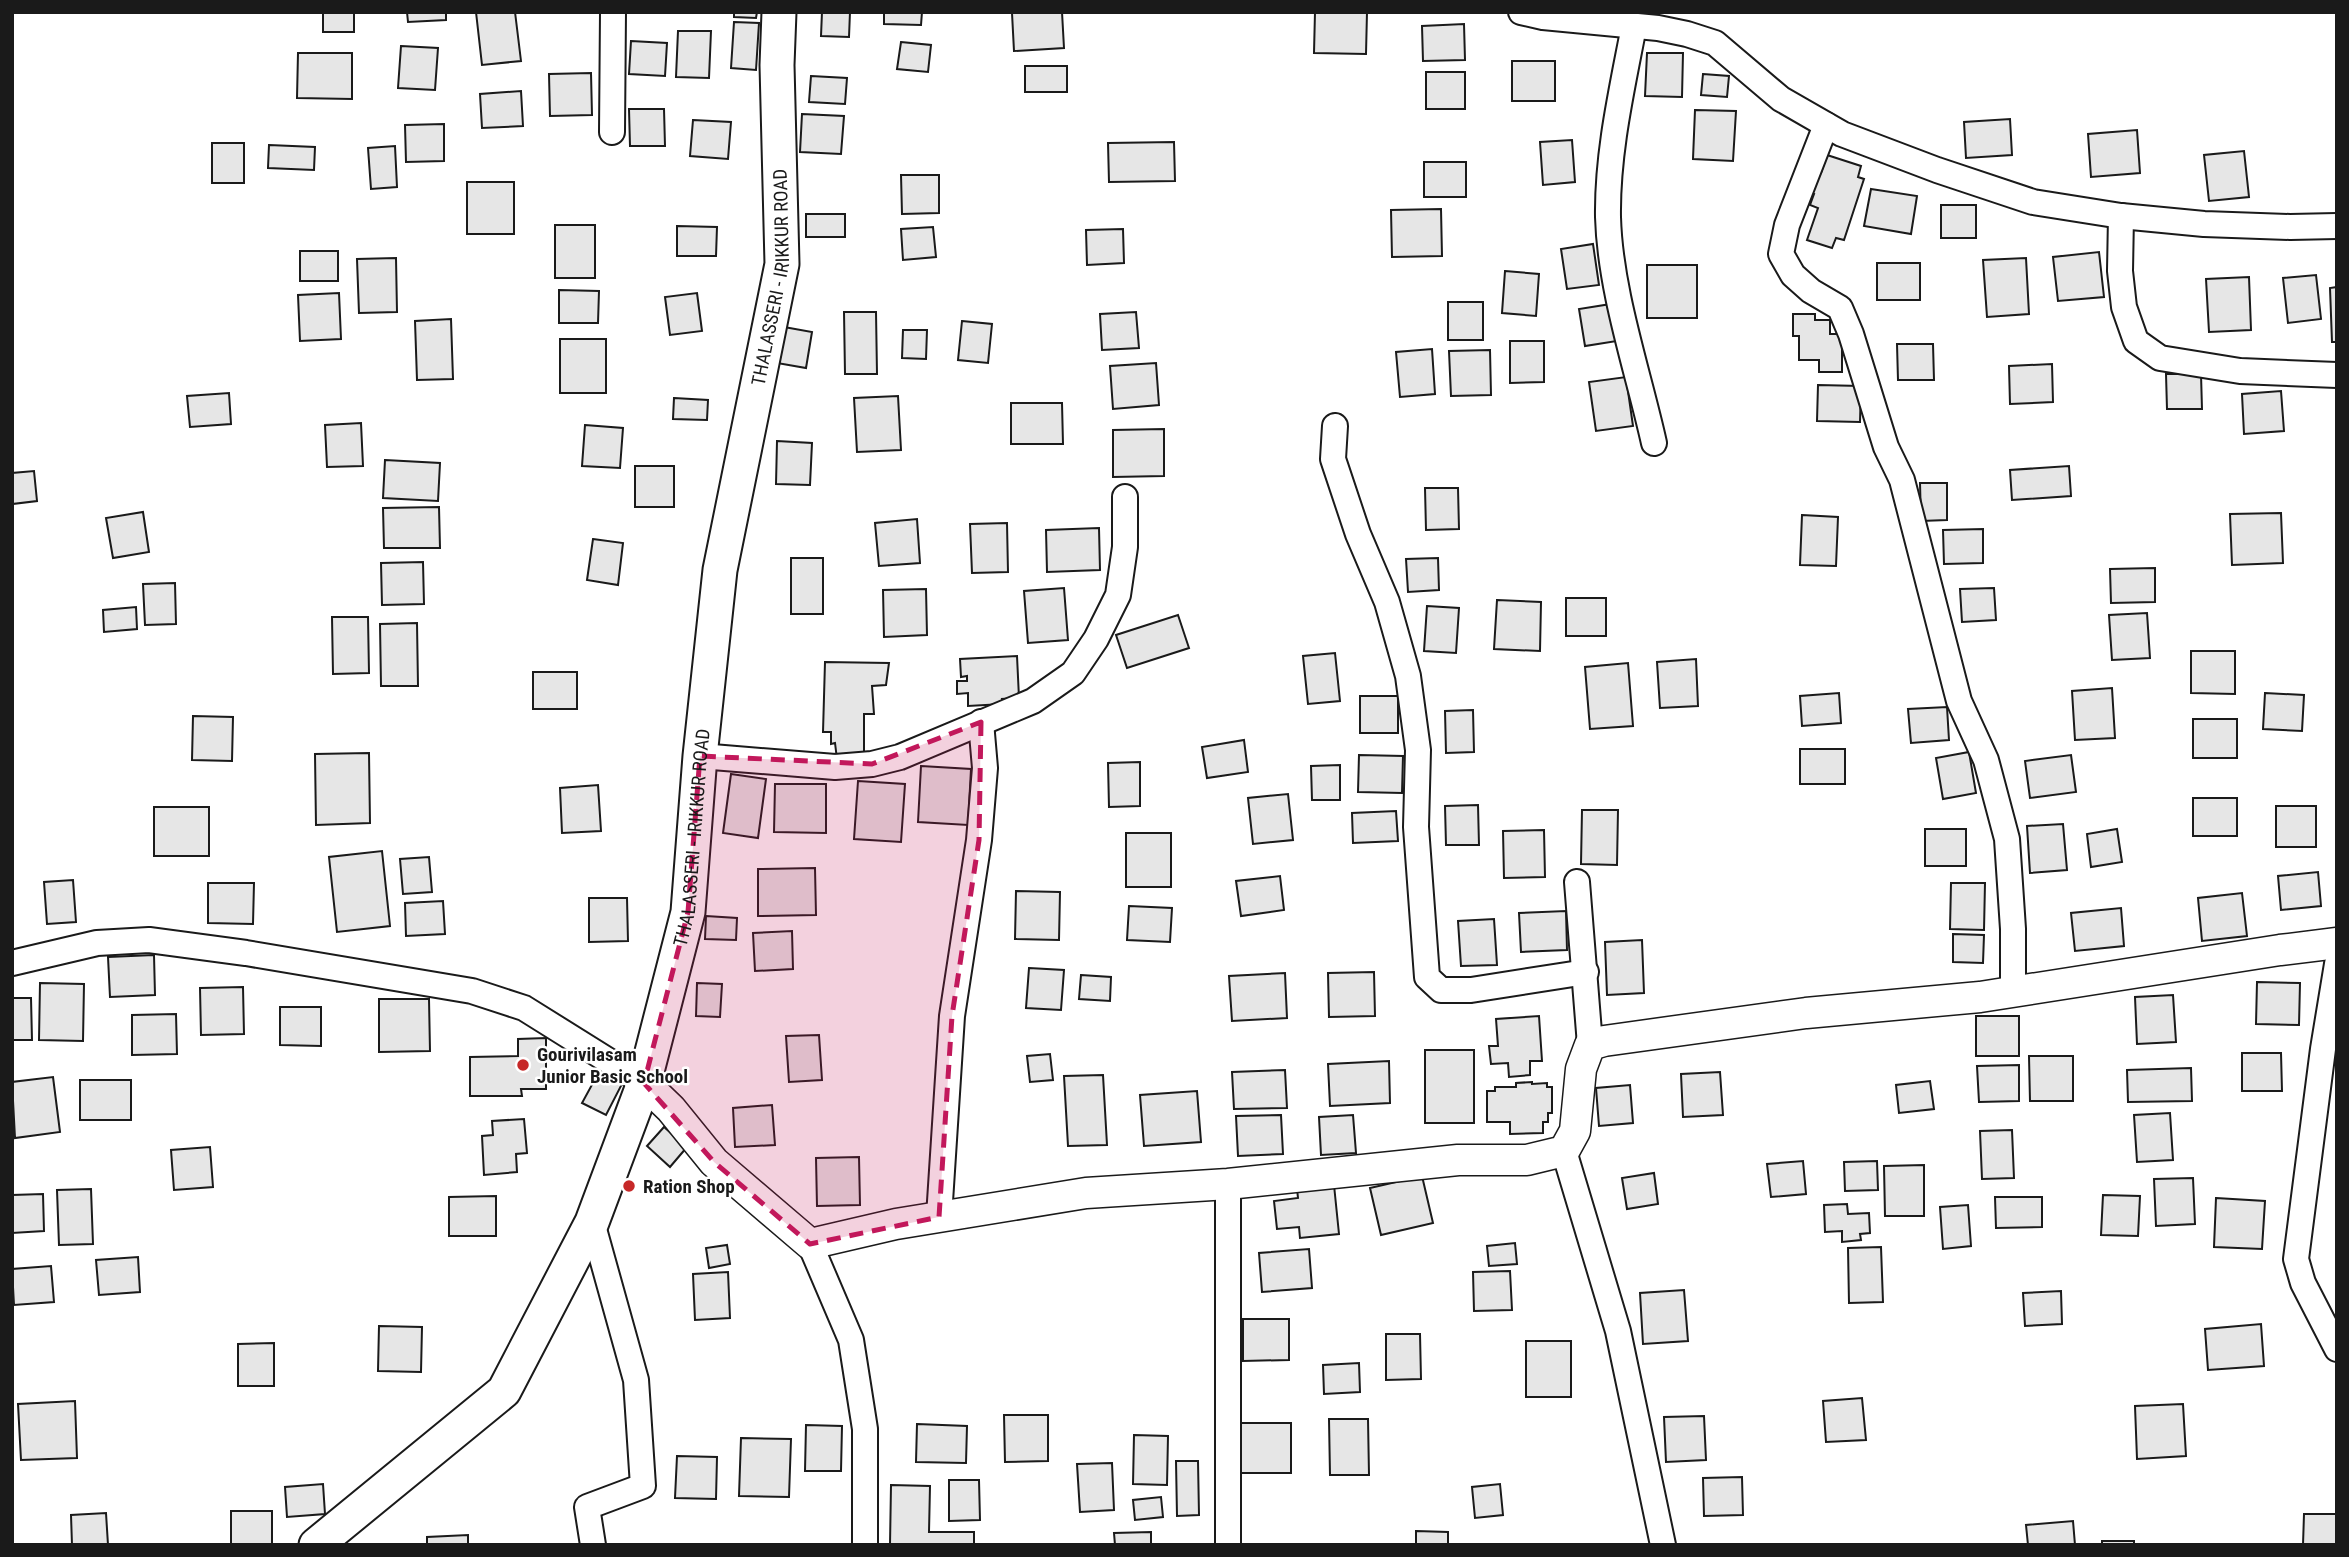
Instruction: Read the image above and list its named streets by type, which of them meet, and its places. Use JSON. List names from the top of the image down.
{
  "streets": {
    "main road": ["THALASSERI - IRIKKUR ROAD"]
  },
  "places": ["Gourivilasam Junior Basic School", "Ration Shop"]
}
